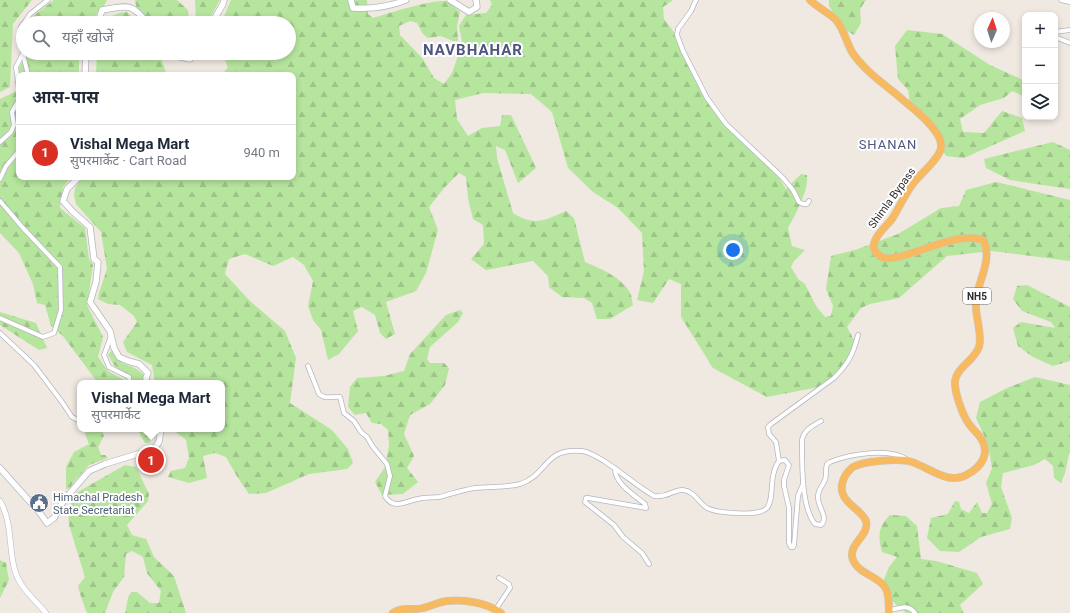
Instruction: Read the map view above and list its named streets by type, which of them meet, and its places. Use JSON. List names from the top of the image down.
{
  "streets": {
    "highway": ["Shimla Bypass", "NH5"]
  },
  "districts": ["NAVBHAHAR", "SHANAN"],
  "places": {
    "public building": ["Himachal Pradesh State Secretariat"]
  },
  "north": "top",
  "page": {
    "map_buttons": ["+", "−"],
    "search": "यहाँ खोजें",
    "heading": "आस-पास",
    "list": [
      {
        "mark": "1",
        "name": "Vishal Mega Mart",
        "note": "सुपरमार्केट · Cart Road",
        "value": "940 m"
      }
    ],
    "popup": ["Vishal Mega Mart", "सुपरमार्केट"],
    "pins": "1"
  }
}
